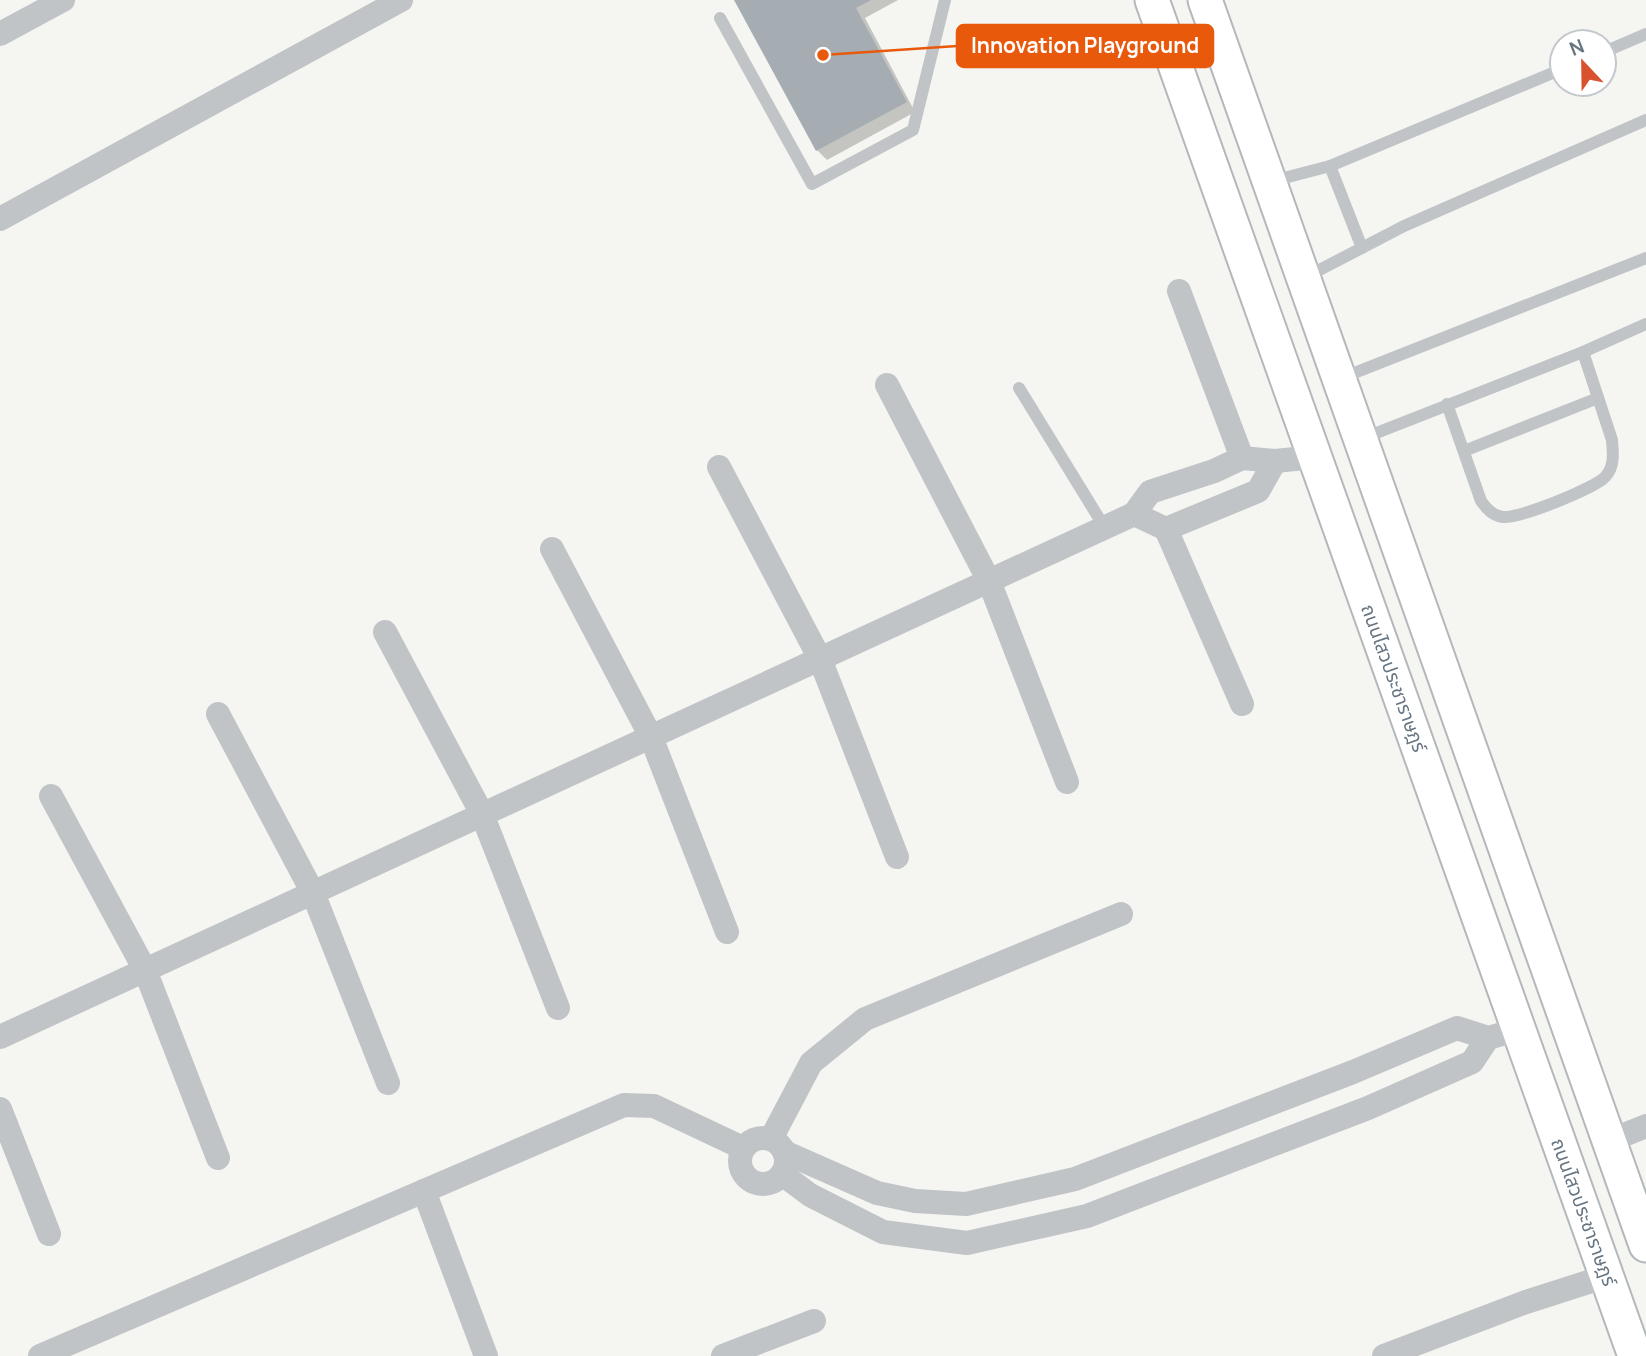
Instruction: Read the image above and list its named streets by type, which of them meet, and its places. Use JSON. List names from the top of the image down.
{
  "streets": {
    "main road": ["ถนนไสวประชาราษฎร์"]
  },
  "places": ["Innovation Playground"],
  "north": "top"
}
